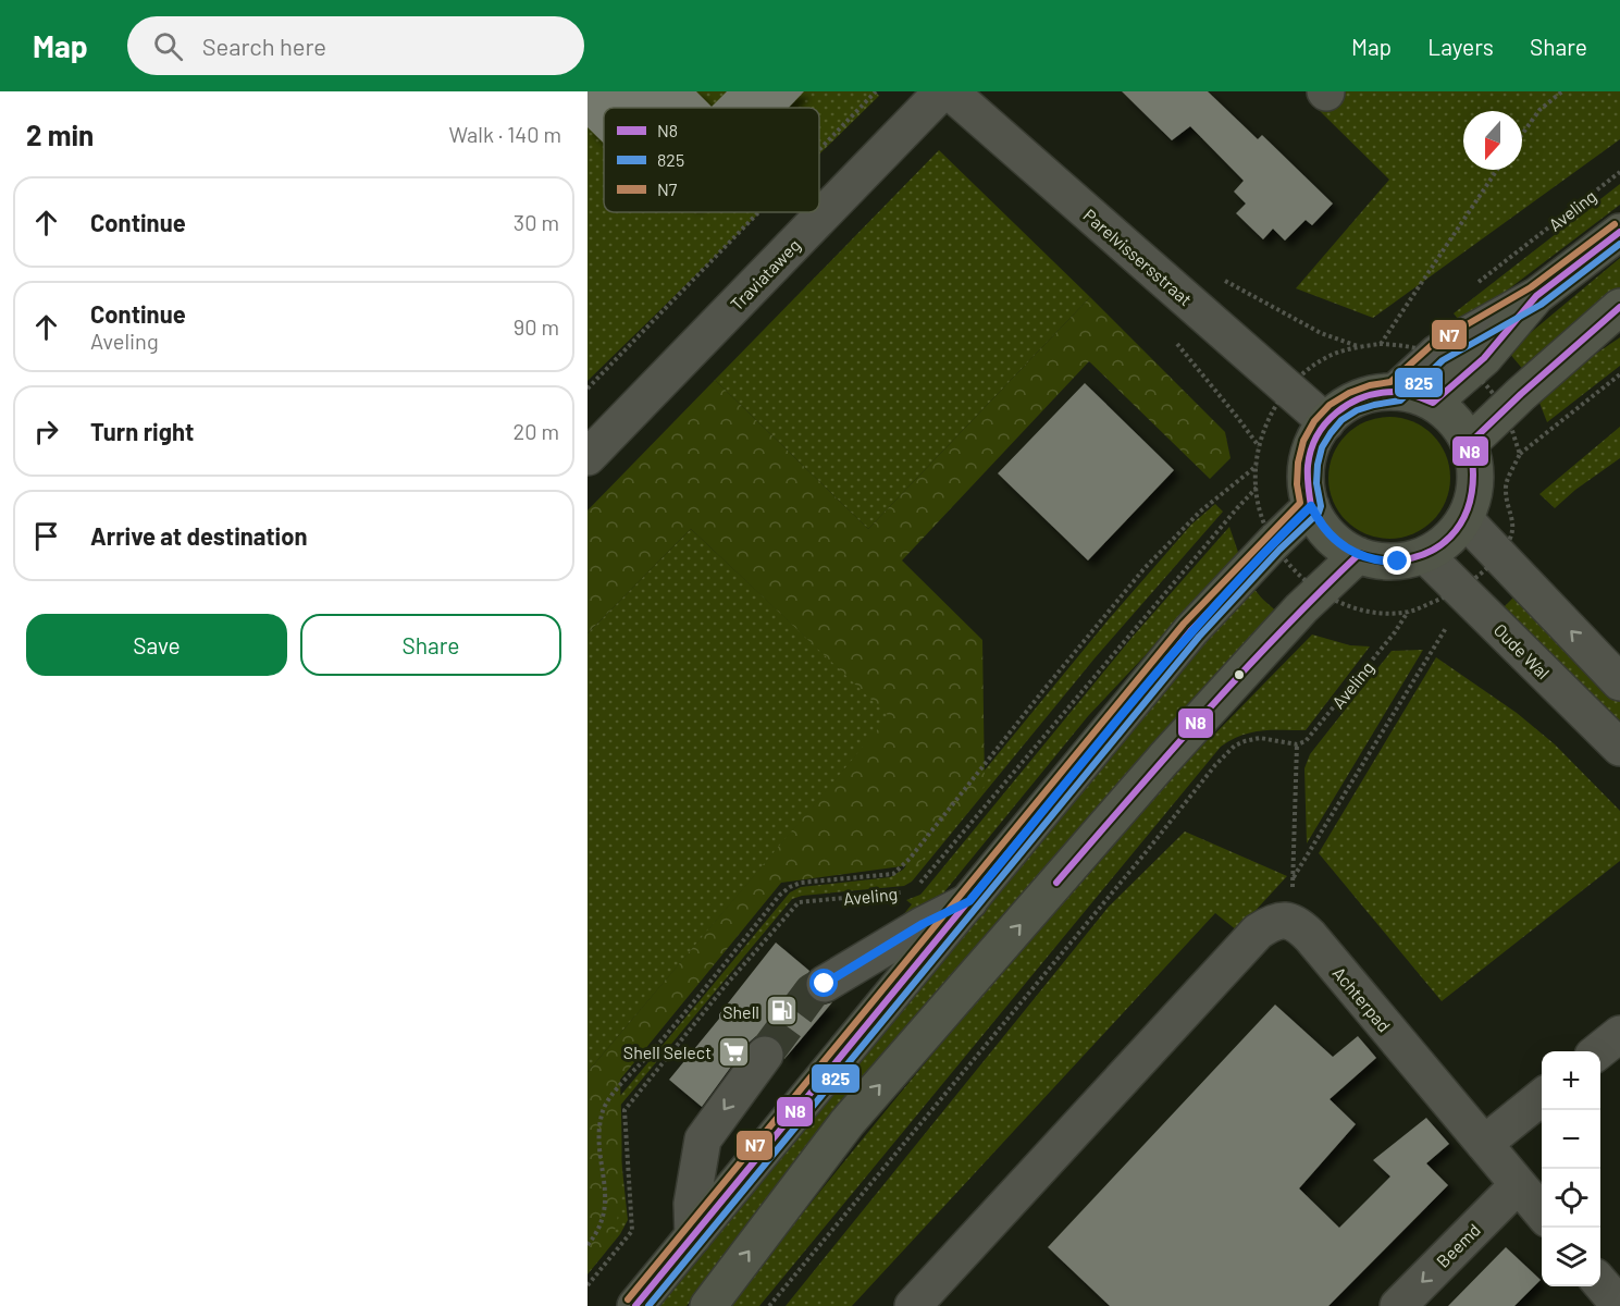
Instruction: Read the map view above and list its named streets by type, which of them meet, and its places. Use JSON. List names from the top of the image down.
{
  "streets": {
    "street": [
      "Parelvissersstraat",
      "Traviataweg",
      "Oude Wal",
      "Achterpad",
      "Beemd"
    ],
    "path": ["Aveling"]
  },
  "crossings": [
    ["Parelvissersstraat", "Oude Wal"],
    ["Achterpad", "Beemd"]
  ],
  "one_way": ["Beemd"],
  "places": {
    "fuel station": ["Shell"],
    "supermarket": ["Shell Select"]
  },
  "lines": ["transit line N7", "transit line N8", "transit line 825"],
  "legend": ["N8", "825", "N7"],
  "north": "bottom",
  "page": {
    "header": "Map",
    "search": "Search here",
    "nav": ["Map", "Layers", "Share"],
    "heading": ["2 min", "Walk · 140 m"],
    "list": [
      ["Continue", "30 m"],
      ["Continue", "Aveling", "90 m"],
      ["Turn right", "20 m"],
      "Arrive at destination"
    ],
    "buttons": ["Save", "Share"],
    "map_buttons": ["+", "−"]
  }
}
